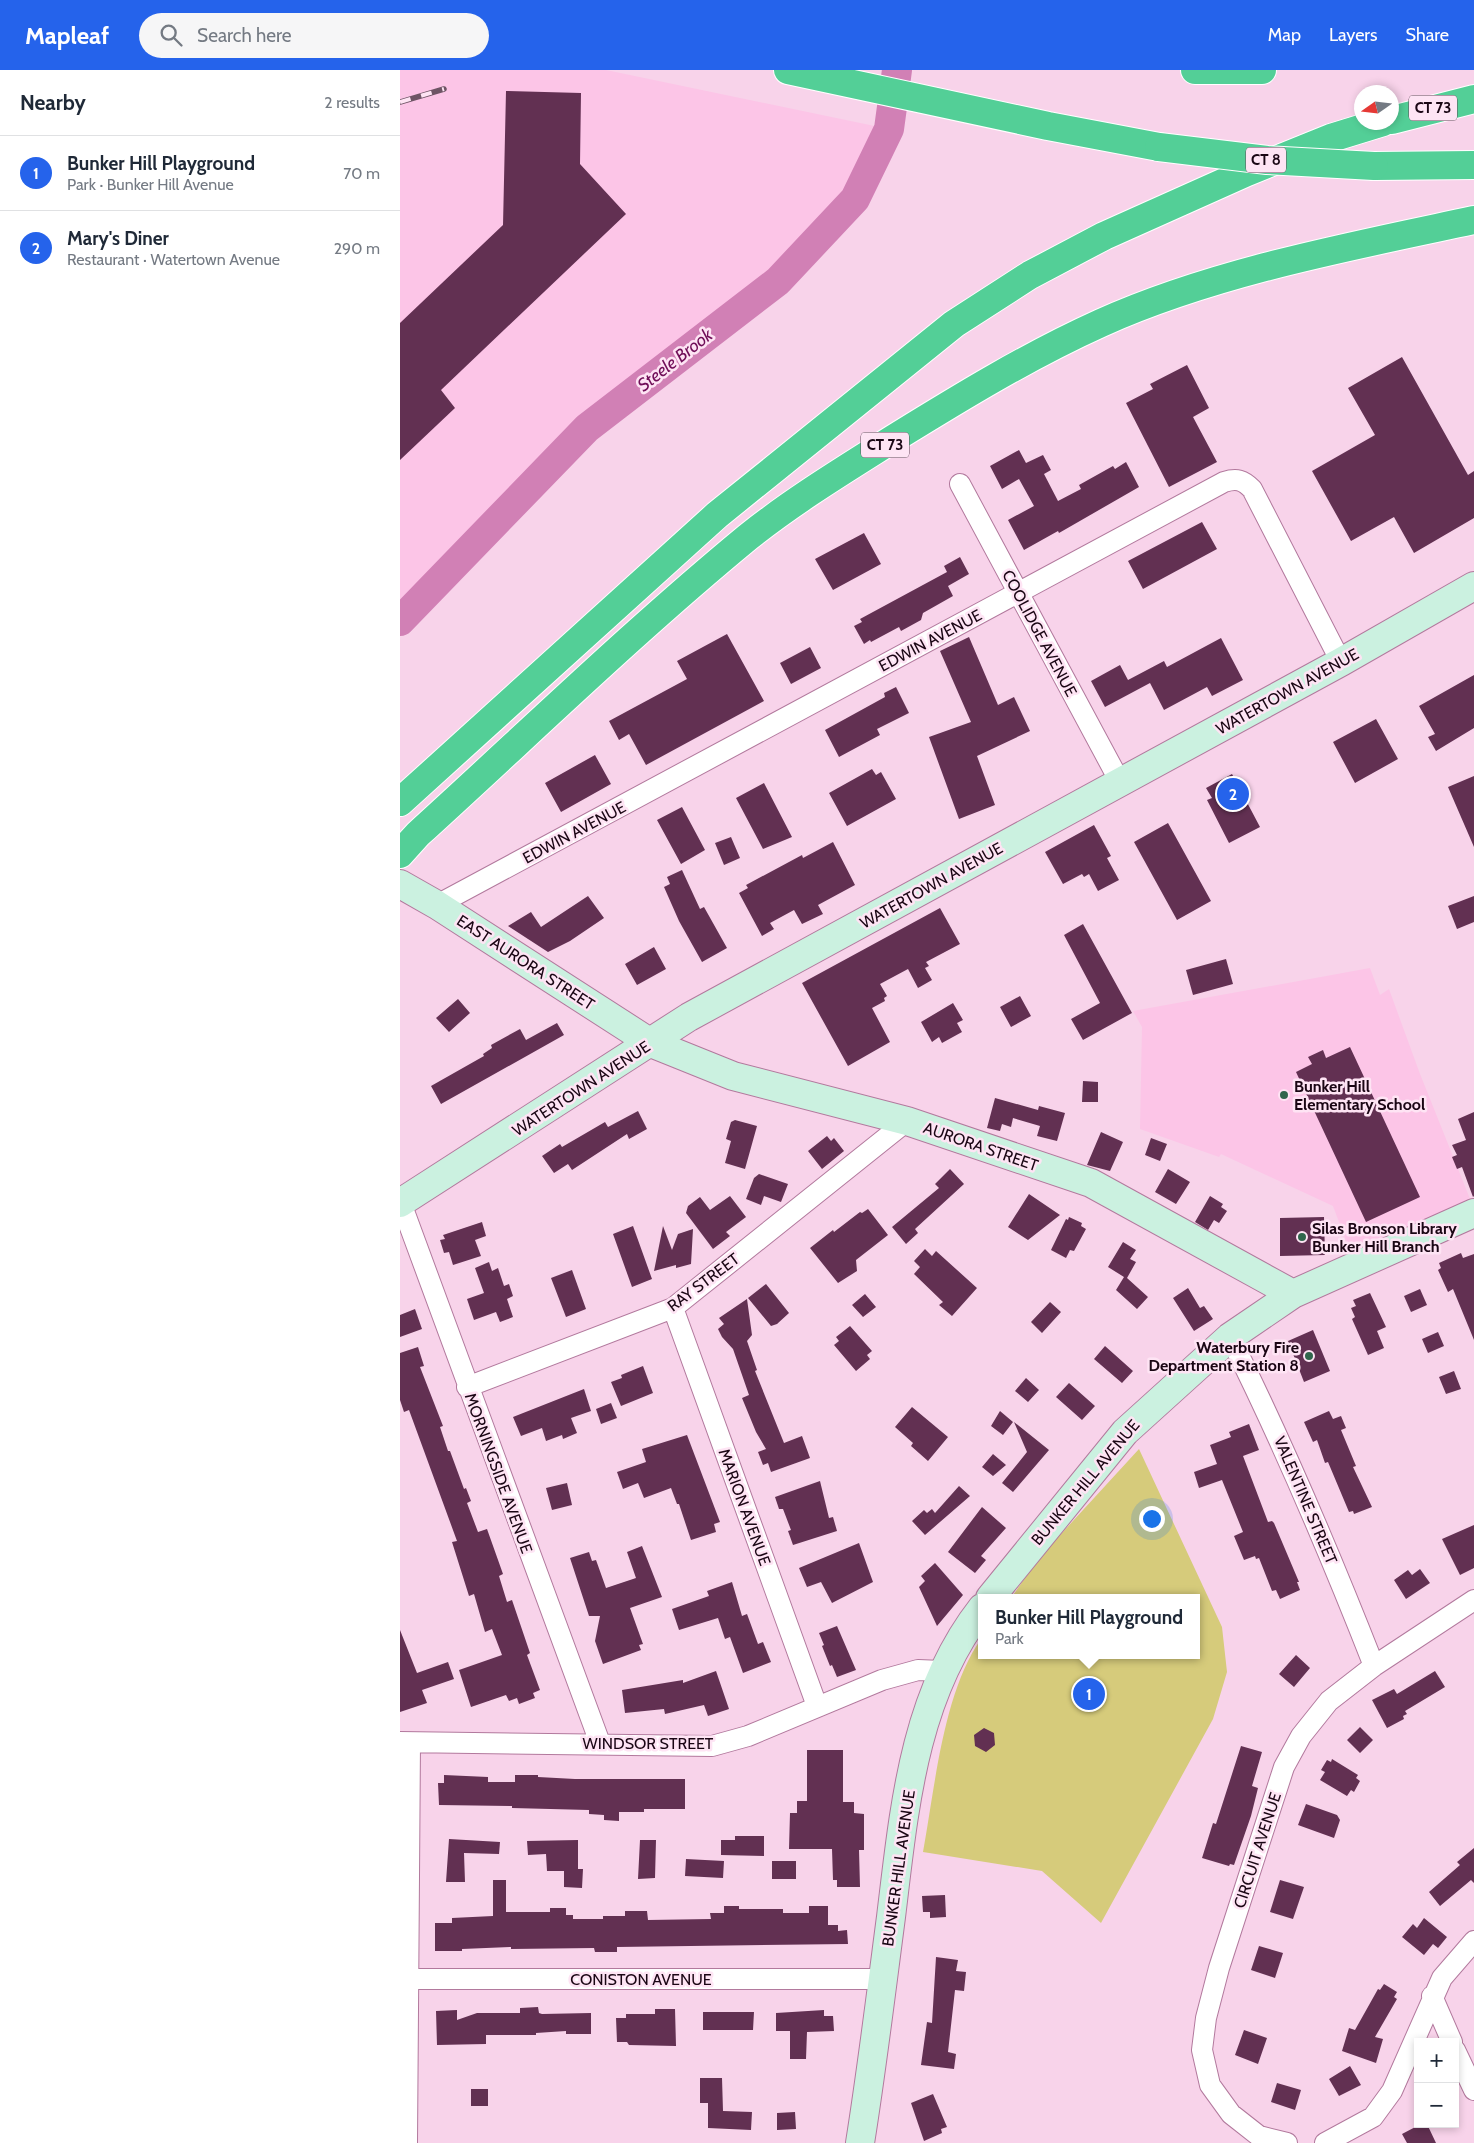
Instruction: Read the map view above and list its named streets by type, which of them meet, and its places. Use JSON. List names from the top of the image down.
{
  "streets": {
    "highway": ["CT 73", "CT 8"],
    "main road": [
      "WATERTOWN AVENUE",
      "EAST AURORA STREET",
      "AURORA STREET",
      "BUNKER HILL AVENUE"
    ],
    "street": [
      "COOLIDGE AVENUE",
      "EDWIN AVENUE",
      "RAY STREET",
      "MORNINGSIDE AVENUE",
      "VALENTINE STREET",
      "MARION AVENUE",
      "WINDSOR STREET",
      "CIRCUIT AVENUE",
      "CONISTON AVENUE"
    ]
  },
  "crossings": [
    ["COOLIDGE AVENUE", "EDWIN AVENUE"],
    ["COOLIDGE AVENUE", "WATERTOWN AVENUE"],
    ["EDWIN AVENUE", "WATERTOWN AVENUE"],
    ["EDWIN AVENUE", "EAST AURORA STREET"],
    ["WATERTOWN AVENUE", "EAST AURORA STREET"],
    ["WATERTOWN AVENUE", "AURORA STREET"],
    ["WATERTOWN AVENUE", "MORNINGSIDE AVENUE"],
    ["EAST AURORA STREET", "AURORA STREET"],
    ["AURORA STREET", "RAY STREET"],
    ["AURORA STREET", "BUNKER HILL AVENUE"],
    ["RAY STREET", "MORNINGSIDE AVENUE"],
    ["RAY STREET", "MARION AVENUE"],
    ["MORNINGSIDE AVENUE", "WINDSOR STREET"],
    ["BUNKER HILL AVENUE", "VALENTINE STREET"],
    ["BUNKER HILL AVENUE", "WINDSOR STREET"],
    ["BUNKER HILL AVENUE", "CONISTON AVENUE"],
    ["VALENTINE STREET", "CIRCUIT AVENUE"],
    ["MARION AVENUE", "WINDSOR STREET"]
  ],
  "water": ["Steele Brook"],
  "places": ["Bunker Hill Elementary School", "Silas Bronson Library Bunker Hill Branch", "Waterbury Fire Department Station 8"],
  "north": "left",
  "page": {
    "header": "Mapleaf",
    "search": "Search here",
    "nav": ["Map", "Layers", "Share"],
    "heading": ["Nearby", "2 results"],
    "list": [
      {
        "mark": "1",
        "name": "Bunker Hill Playground",
        "note": "Park · Bunker Hill Avenue",
        "value": "70 m"
      },
      {
        "mark": "2",
        "name": "Mary's Diner",
        "note": "Restaurant · Watertown Avenue",
        "value": "290 m"
      }
    ],
    "pins": ["2", "1"],
    "popup": ["Bunker Hill Playground", "Park"],
    "map_buttons": ["+", "−"]
  }
}
